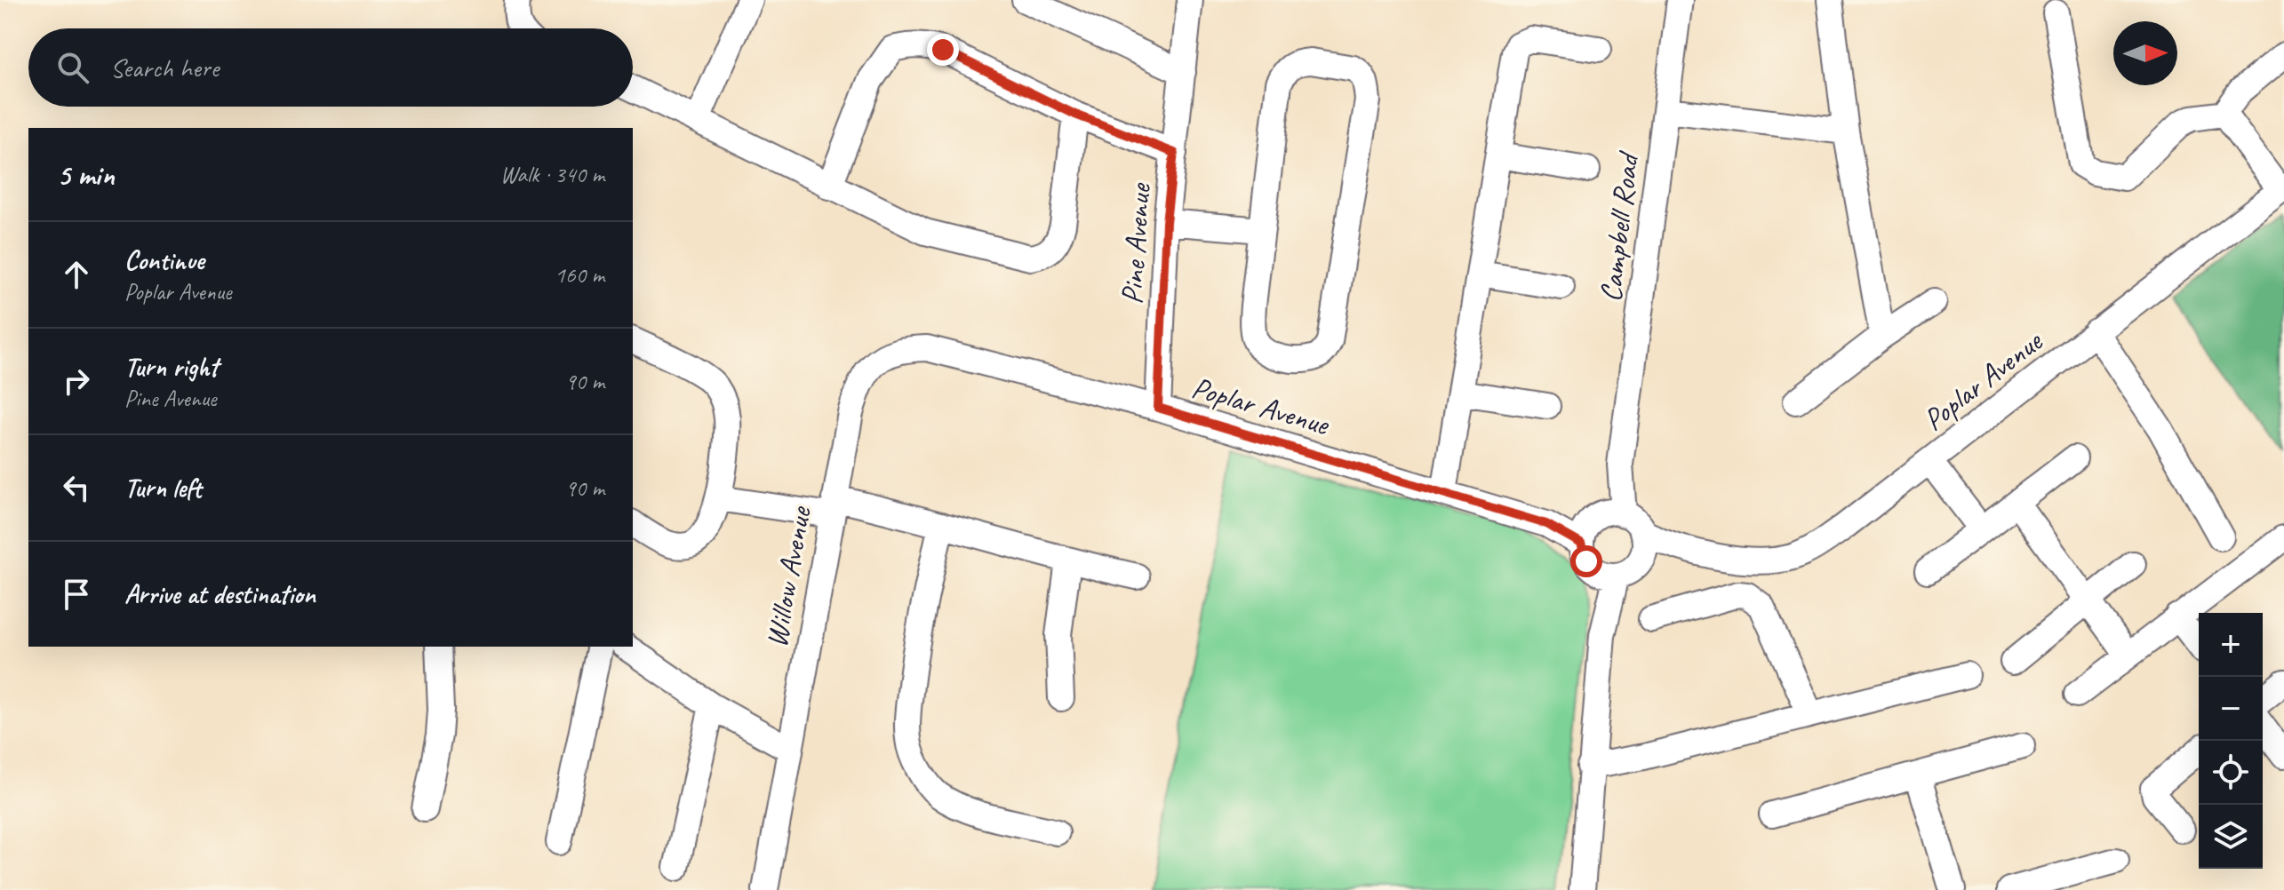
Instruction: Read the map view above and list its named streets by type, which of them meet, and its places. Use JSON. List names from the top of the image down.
{
  "streets": {
    "street": [
      "Campbell Road",
      "Pine Avenue",
      "Poplar Avenue",
      "Willow Avenue"
    ]
  },
  "crossings": [
    ["Campbell Road", "Poplar Avenue"],
    ["Pine Avenue", "Poplar Avenue"],
    ["Poplar Avenue", "Willow Avenue"]
  ],
  "north": "right",
  "page": {
    "search": "Search here",
    "heading": ["5 min", "Walk · 340 m"],
    "list": [
      ["Continue", "Poplar Avenue", "160 m"],
      ["Turn right", "Pine Avenue", "90 m"],
      ["Turn left", "90 m"],
      "Arrive at destination"
    ],
    "map_buttons": ["+", "−"]
  }
}
